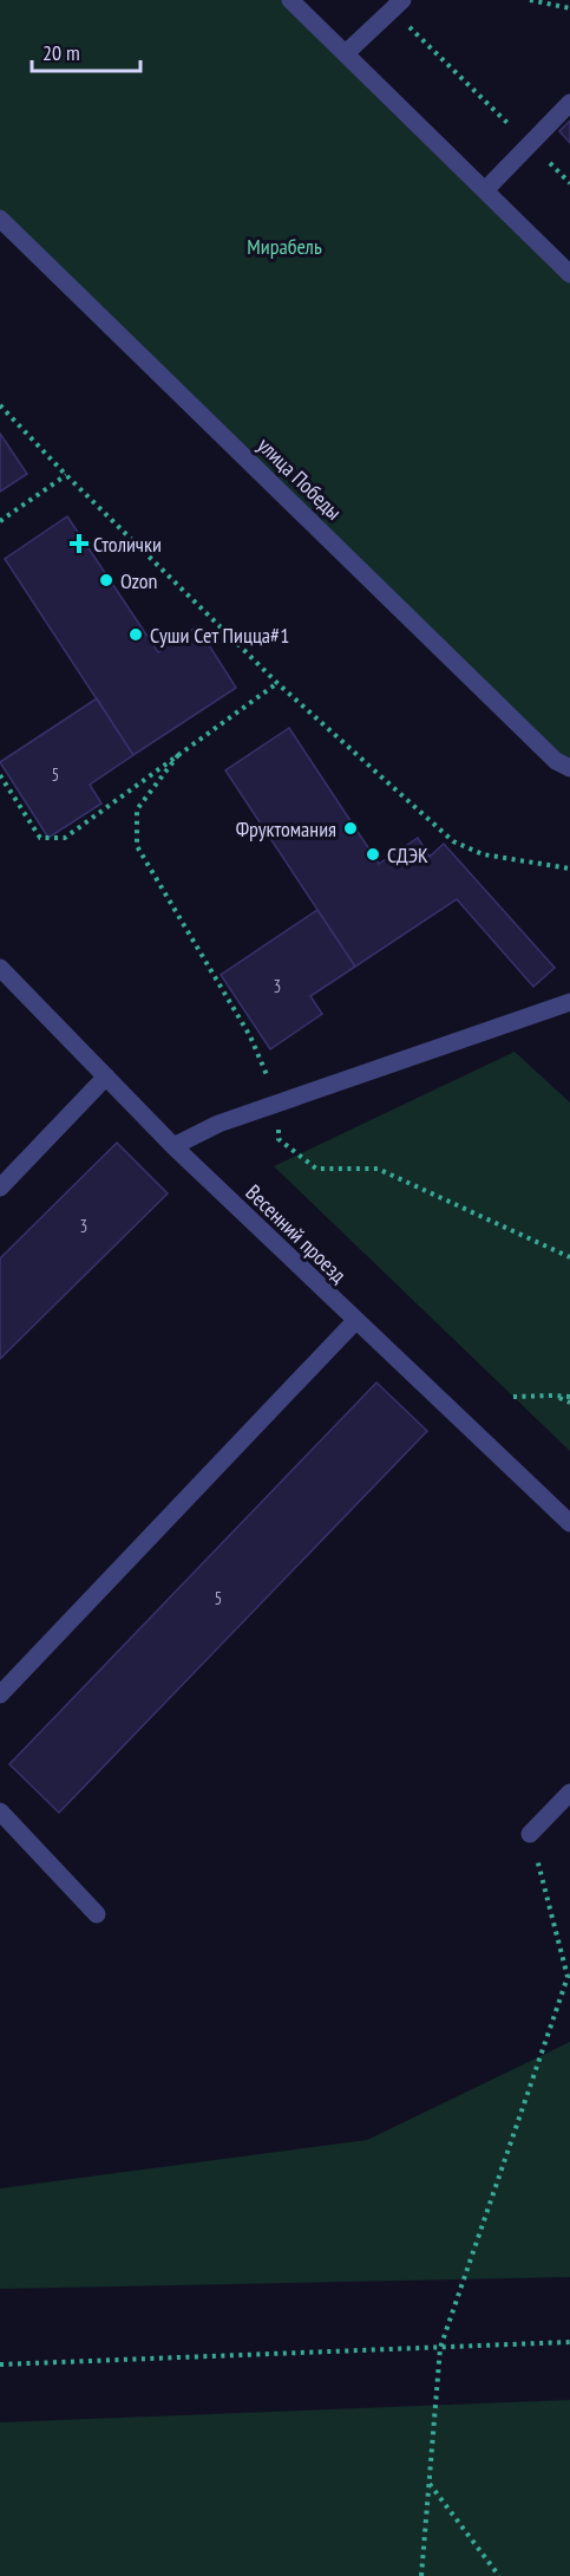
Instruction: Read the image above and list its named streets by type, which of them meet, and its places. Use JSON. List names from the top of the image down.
{
  "streets": {
    "street": ["улица Победы", "Весенний проезд"]
  },
  "parks": ["Мирабель"],
  "places": {
    "health": ["Столички"],
    "other": [
      "Ozon",
      "Суши Сет Пицца#1",
      "Фруктомания",
      "СДЭК"
    ]
  },
  "house_numbers": [
    "5",
    "3",
    "3",
    "5"
  ],
  "scale_bar": "20 m"
}
